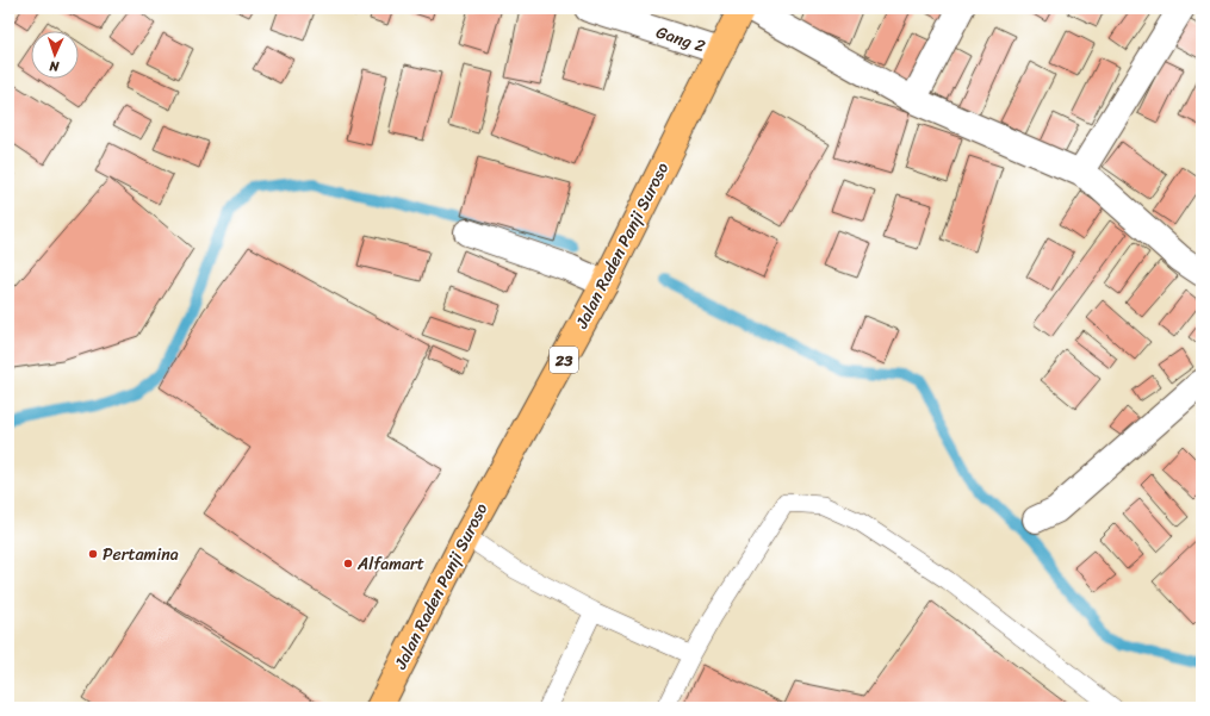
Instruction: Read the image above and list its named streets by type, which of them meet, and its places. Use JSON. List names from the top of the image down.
{
  "streets": {
    "highway": ["Jalan Raden Panji Suroso", "23"],
    "street": ["Gang 2"]
  },
  "crossings": [
    ["Gang 2", "Jalan Raden Panji Suroso"]
  ],
  "places": ["Pertamina", "Alfamart"],
  "north": "bottom"
}
